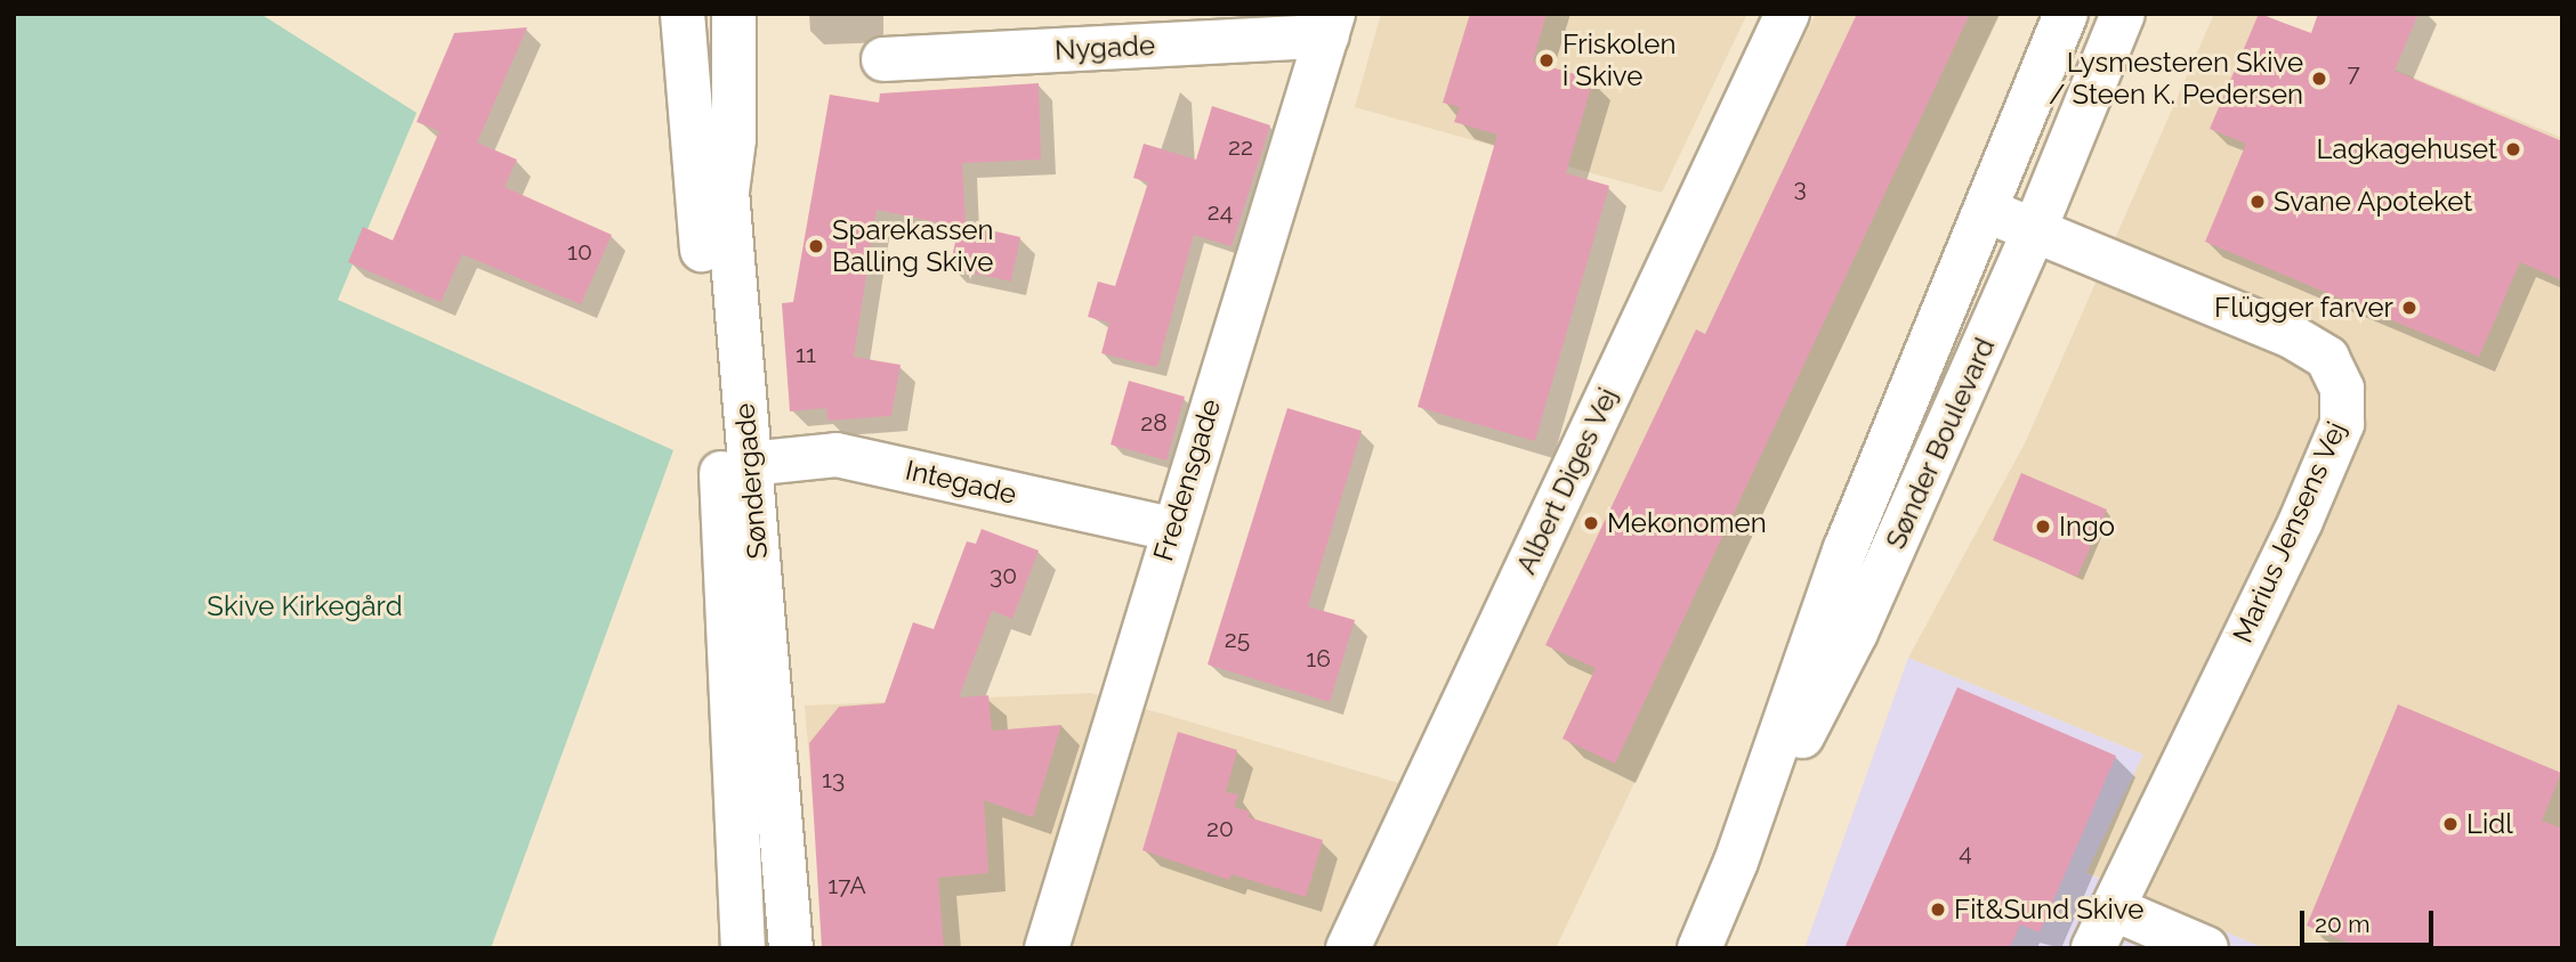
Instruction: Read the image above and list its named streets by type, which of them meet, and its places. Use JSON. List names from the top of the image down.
{
  "streets": {
    "street": [
      "Nygade",
      "Sønder Boulevard",
      "Fredensgade",
      "Søndergade",
      "Albert Diges Vej",
      "Integade",
      "Marius Jensens Vej"
    ]
  },
  "crossings": [
    ["Nygade", "Fredensgade"],
    ["Sønder Boulevard", "Marius Jensens Vej"],
    ["Fredensgade", "Integade"],
    ["Søndergade", "Integade"]
  ],
  "parks": ["Skive Kirkegård"],
  "places": [
    "Friskolen i Skive",
    "Lysmesteren Skive / Steen K. Pedersen",
    "Lagkagehuset",
    "Svane Apoteket",
    "Sparekassen Balling Skive",
    "Flügger farver",
    "Mekonomen",
    "Ingo",
    "Lidl",
    "Fit&Sund Skive"
  ],
  "house_numbers": [
    "7",
    "22",
    "3",
    "24",
    "10",
    "11",
    "28",
    "30",
    "25",
    "16",
    "13",
    "20",
    "4",
    "17A"
  ],
  "scale_bar": "20 m"
}
